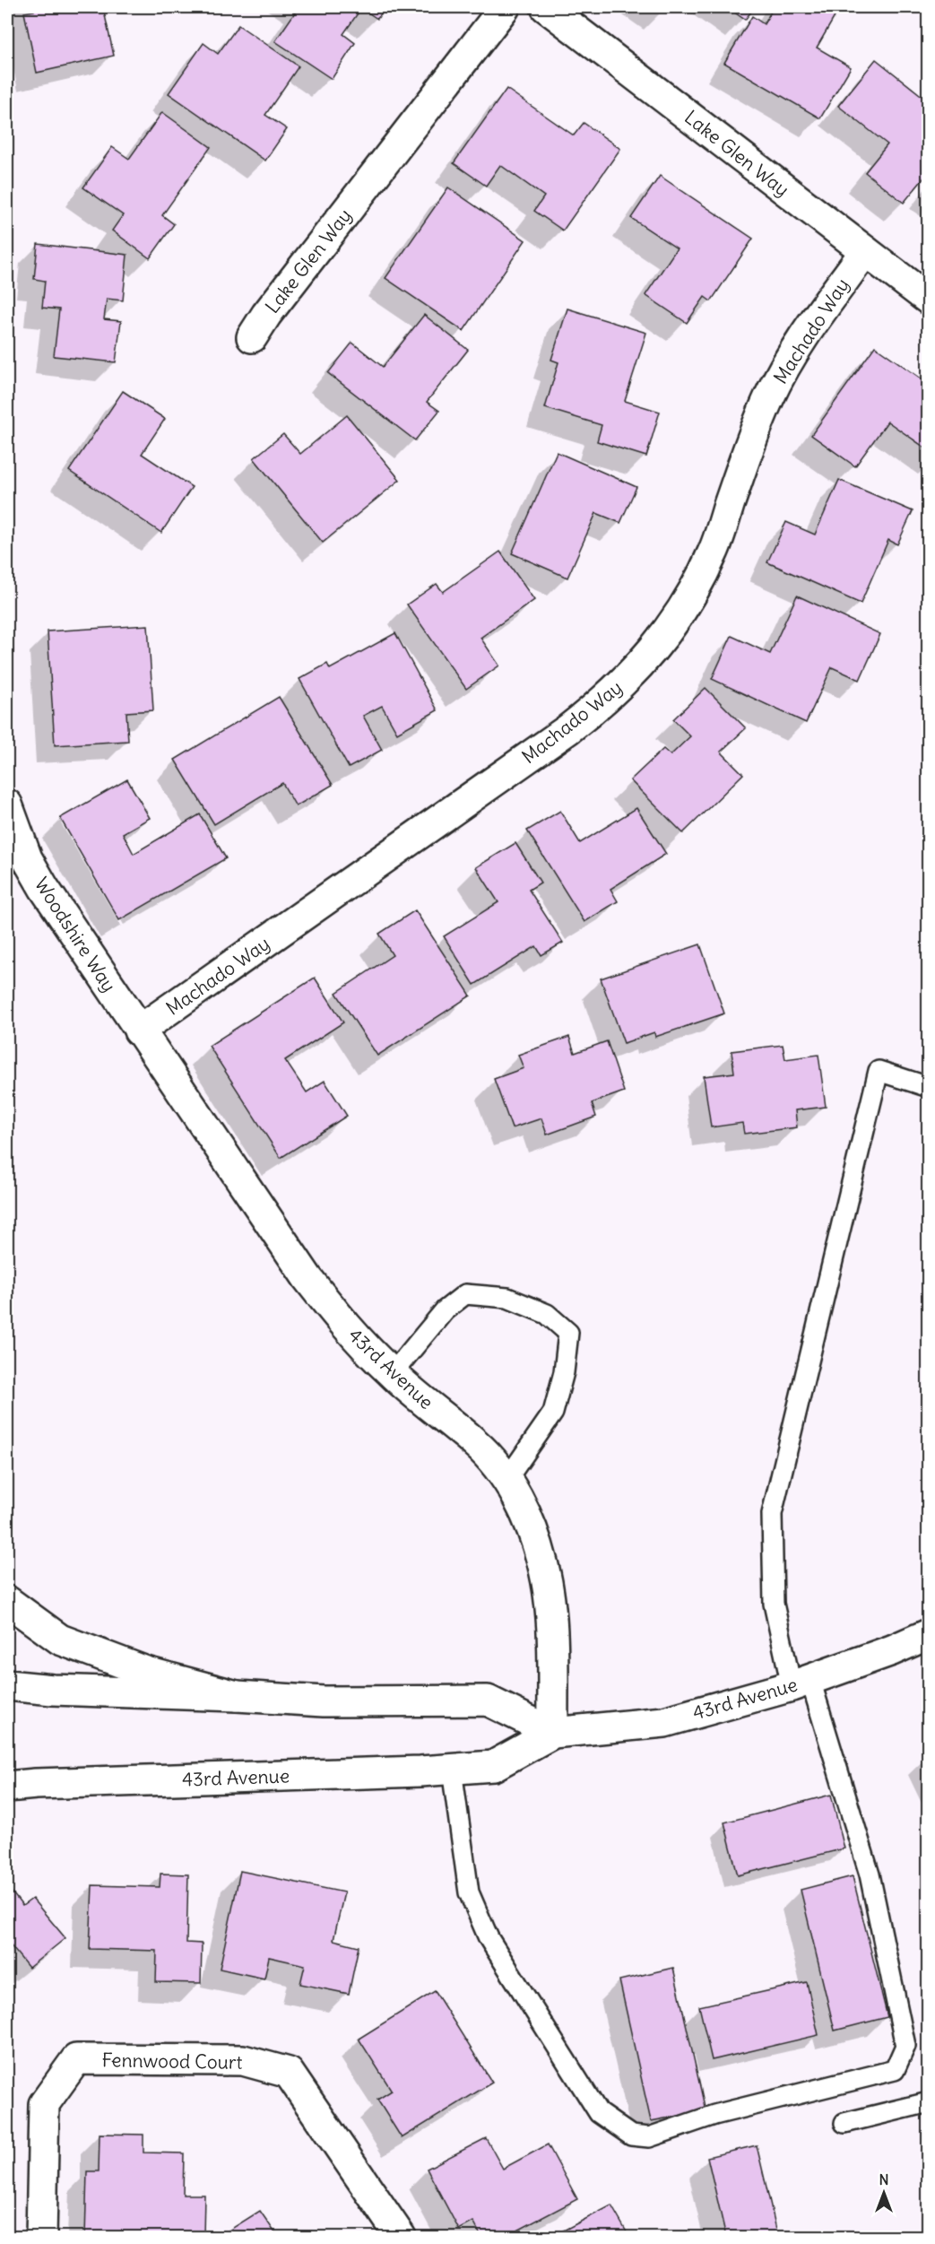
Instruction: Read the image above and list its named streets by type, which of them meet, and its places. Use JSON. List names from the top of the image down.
{
  "streets": {
    "main road": [
      "Lake Glen Way",
      "Machado Way",
      "Woodshire Way",
      "43rd Avenue",
      "Fennwood Court"
    ]
  },
  "crossings": [
    ["Lake Glen Way", "Machado Way"],
    ["Machado Way", "Woodshire Way"],
    ["Machado Way", "43rd Avenue"],
    ["Woodshire Way", "43rd Avenue"]
  ],
  "north": "top"
}
